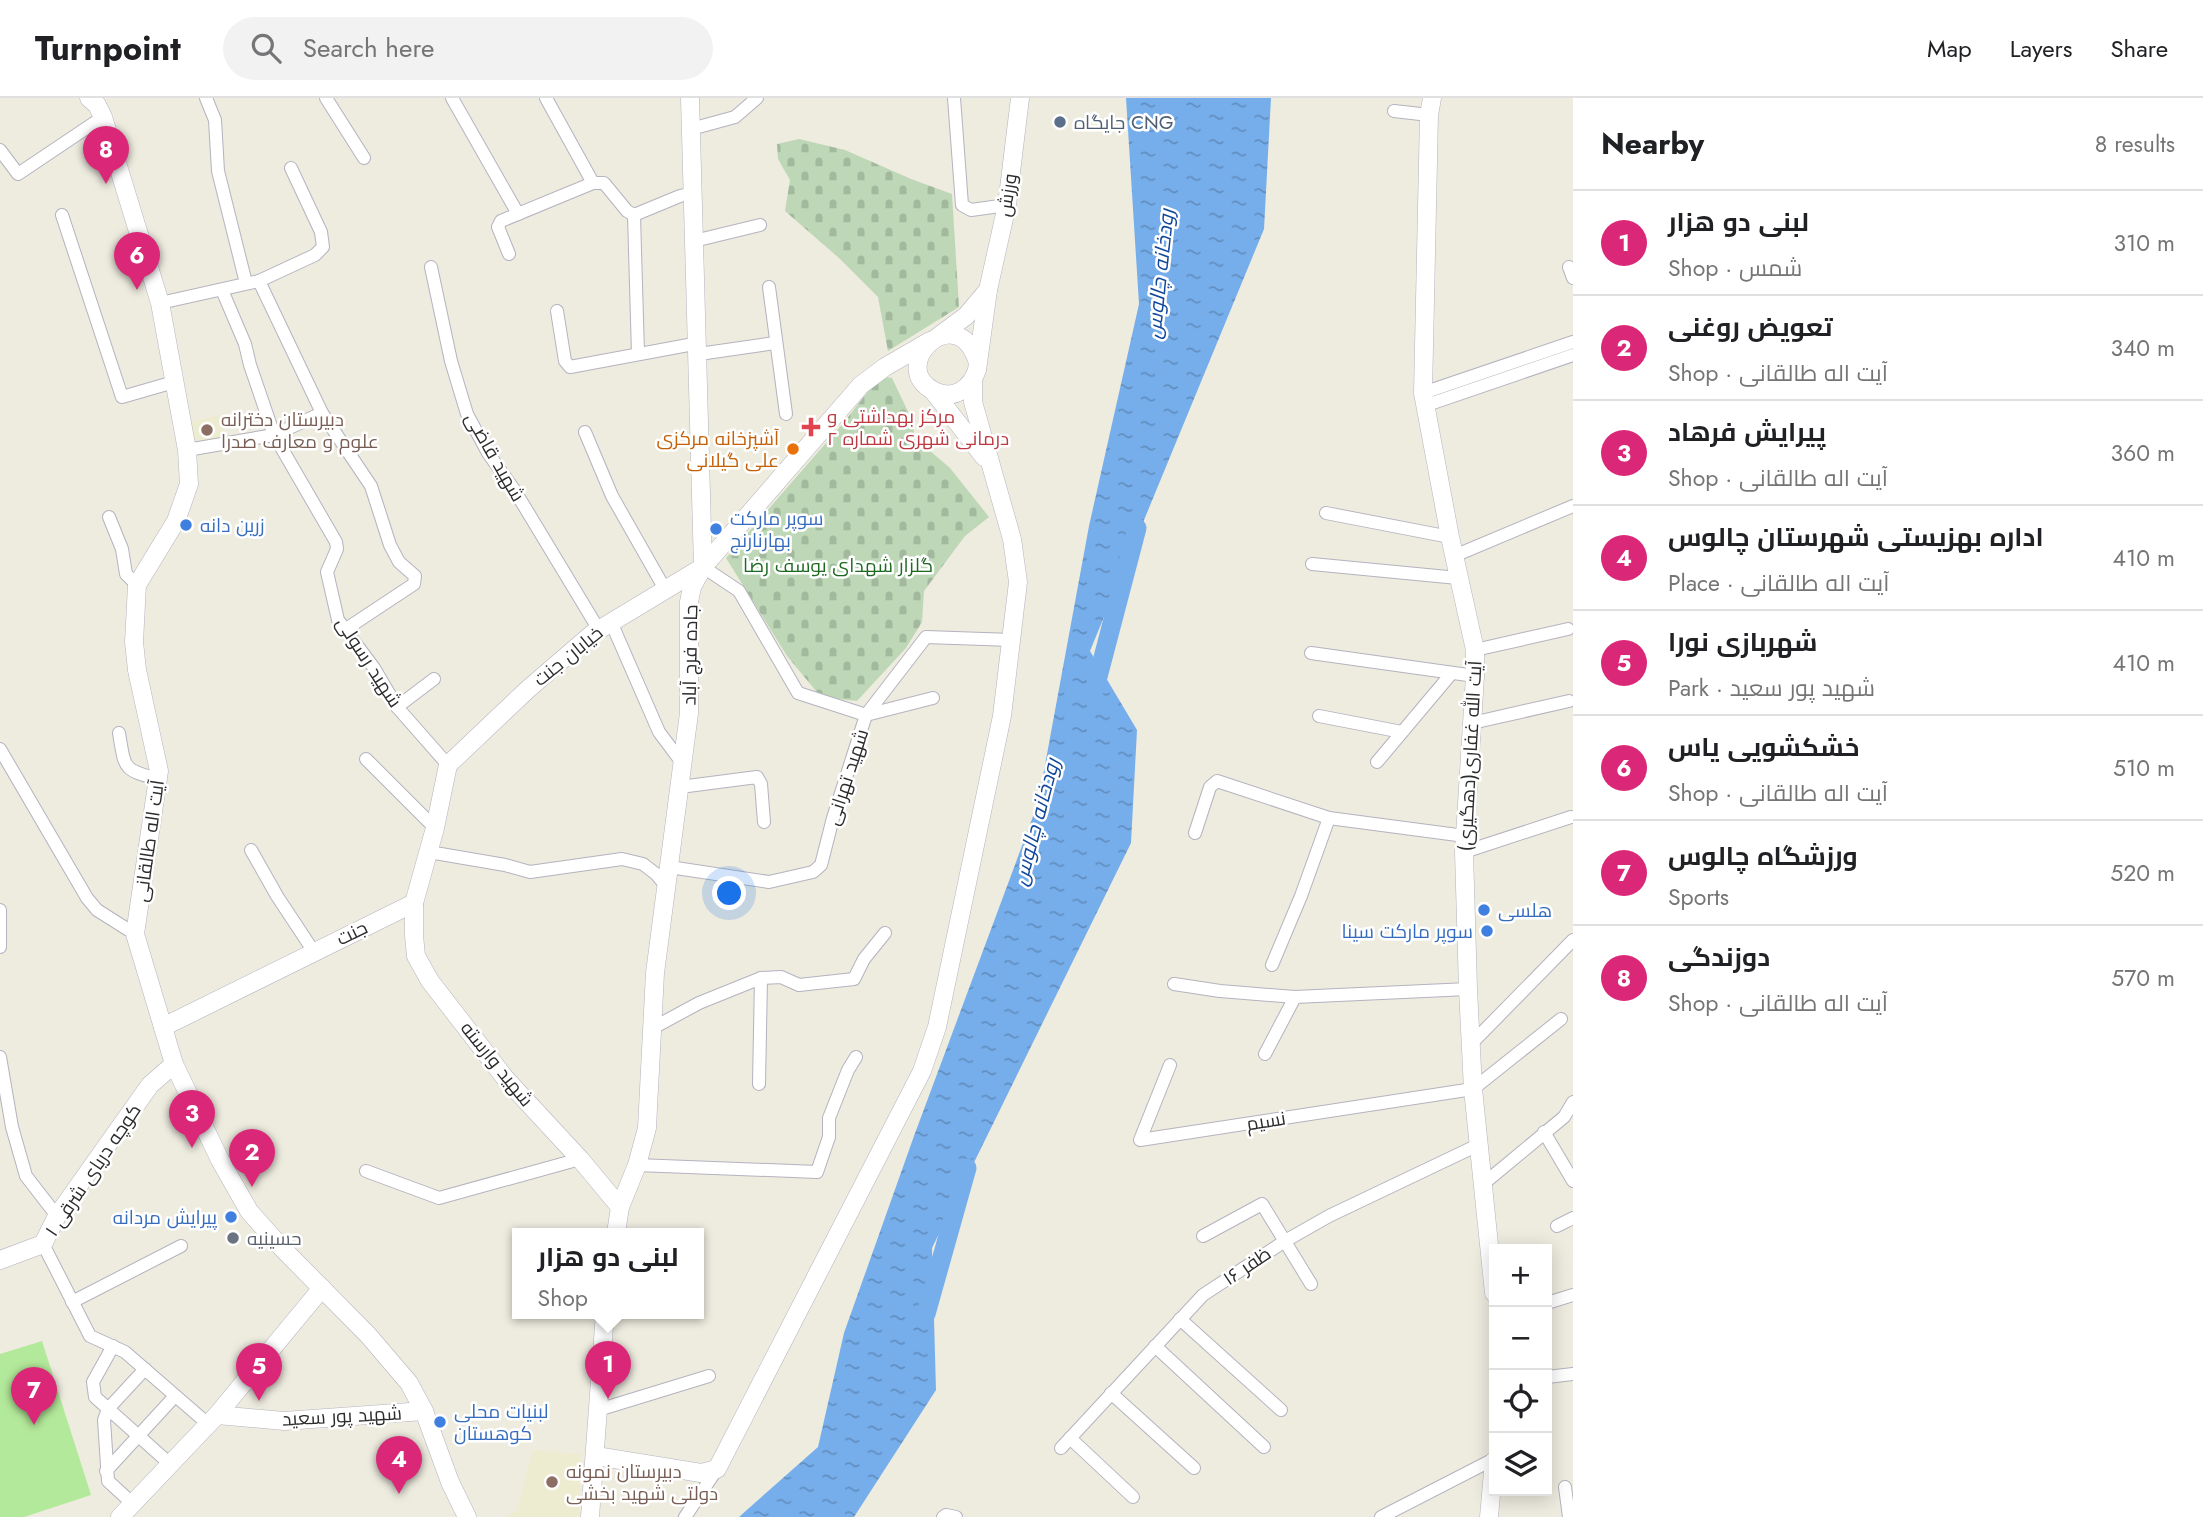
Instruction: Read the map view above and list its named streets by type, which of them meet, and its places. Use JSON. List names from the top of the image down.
{
  "streets": {
    "street": [
      "ورزش",
      "شهید قاضی",
      "جاده فرج آباد",
      "خیابان جنت",
      "شهید رسولی",
      "آیت الله غفاری(دهگیری)",
      "شهید تهرانی",
      "آیت اله طالقانی",
      "جنت",
      "شهید وارسته",
      "نسیم",
      "کوچه دریای شرقی ۱",
      "ظفر ۱۶",
      "شهید پور سعید"
    ]
  },
  "crossings": [
    ["شهید قاضی", "جاده فرج آباد"],
    ["شهید قاضی", "خیابان جنت"],
    ["جاده فرج آباد", "خیابان جنت"],
    ["جاده فرج آباد", "شهید تهرانی"],
    ["جاده فرج آباد", "شهید وارسته"],
    ["خیابان جنت", "شهید رسولی"],
    ["آیت الله غفاری(دهگیری)", "نسیم"],
    ["آیت الله غفاری(دهگیری)", "ظفر ۱۶"],
    ["آیت اله طالقانی", "جنت"],
    ["آیت اله طالقانی", "کوچه دریای شرقی ۱"],
    ["آیت اله طالقانی", "شهید پور سعید"],
    ["جنت", "شهید وارسته"]
  ],
  "water": ["رودخانه چالوس"],
  "parks": ["گلزار شهدای یوسف رضا"],
  "places": {
    "other": [
      "جایگاه CNG",
      "دبیرستان دخترانه علوم و معارف صدرا",
      "آشپزخانه مرکزی علی گیلانی",
      "زرین دانه",
      "سوپر مارکت بهارنارنج",
      "هلسی",
      "سوپر مارکت سینا",
      "پیرایش مردانه",
      "حسینیه",
      "لبنیات محلی کوهستان",
      "دبیرستان نمونه دولتی شهید بخشی"
    ],
    "health": ["مرکز بهداشتی و درمانی شهری شماره ۲"]
  },
  "page": {
    "header": "Turnpoint",
    "search": "Search here",
    "nav": ["Map", "Layers", "Share"],
    "heading": ["Nearby", "8 results"],
    "pins": [
      "8",
      "6",
      "3",
      "2",
      "1",
      "5",
      "7",
      "4"
    ],
    "list": [
      {
        "mark": "1",
        "name": "لبنی دو هزار",
        "note": "Shop · شمس",
        "value": "310 m"
      },
      {
        "mark": "2",
        "name": "تعویض روغنی",
        "note": "Shop · آیت اله طالقانی",
        "value": "340 m"
      },
      {
        "mark": "3",
        "name": "پیرایش فرهاد",
        "note": "Shop · آیت اله طالقانی",
        "value": "360 m"
      },
      {
        "mark": "4",
        "name": "اداره بهزیستی شهرستان چالوس",
        "note": "Place · آیت اله طالقانی",
        "value": "410 m"
      },
      {
        "mark": "5",
        "name": "شهربازی نورا",
        "note": "Park · شهید پور سعید",
        "value": "410 m"
      },
      {
        "mark": "6",
        "name": "خشکشویی یاس",
        "note": "Shop · آیت اله طالقانی",
        "value": "510 m"
      },
      {
        "mark": "7",
        "name": "ورزشگاه چالوس",
        "note": "Sports",
        "value": "520 m"
      },
      {
        "mark": "8",
        "name": "دوزندگی",
        "note": "Shop · آیت اله طالقانی",
        "value": "570 m"
      }
    ],
    "popup": ["لبنی دو هزار", "Shop"],
    "map_buttons": ["+", "−"]
  }
}
